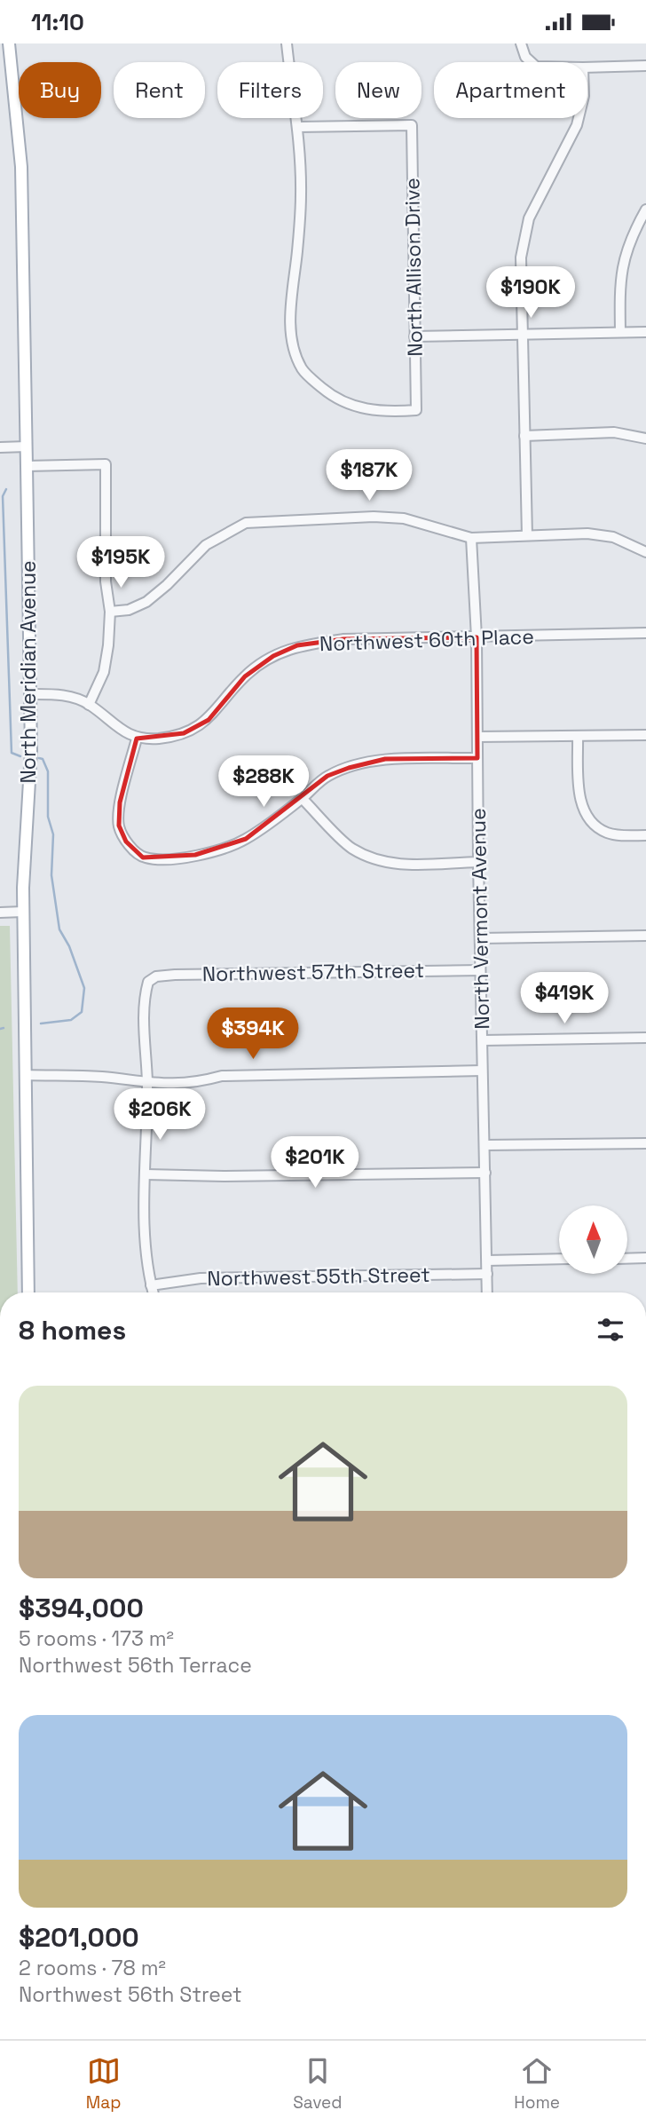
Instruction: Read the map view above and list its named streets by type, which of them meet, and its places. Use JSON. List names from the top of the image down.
{
  "streets": {
    "main road": ["North Meridian Avenue"],
    "street": [
      "North Allison Drive",
      "Northwest 60th Place",
      "North Vermont Avenue",
      "Northwest 57th Street",
      "Northwest 55th Street"
    ]
  },
  "crossings": [
    ["Northwest 60th Place", "North Vermont Avenue"],
    ["North Vermont Avenue", "Northwest 57th Street"],
    ["North Vermont Avenue", "Northwest 55th Street"]
  ],
  "north": "top",
  "page": {
    "status": "11:10",
    "chip": [
      "Buy",
      "Rent",
      "Filters",
      "New",
      "Apartment"
    ],
    "price": [
      "$190K",
      "$187K",
      "$195K",
      "$288K",
      "$419K",
      "$394K",
      "$206K",
      "$201K"
    ],
    "heading": "8 homes",
    "list": [
      {
        "name": "$394,000",
        "note": "5 rooms · 173 m² · Northwest 56th Terrace"
      },
      {
        "name": "$201,000",
        "note": "2 rooms · 78 m² · Northwest 56th Street"
      }
    ],
    "tabs": ["Map", "Saved", "Home"]
  }
}
